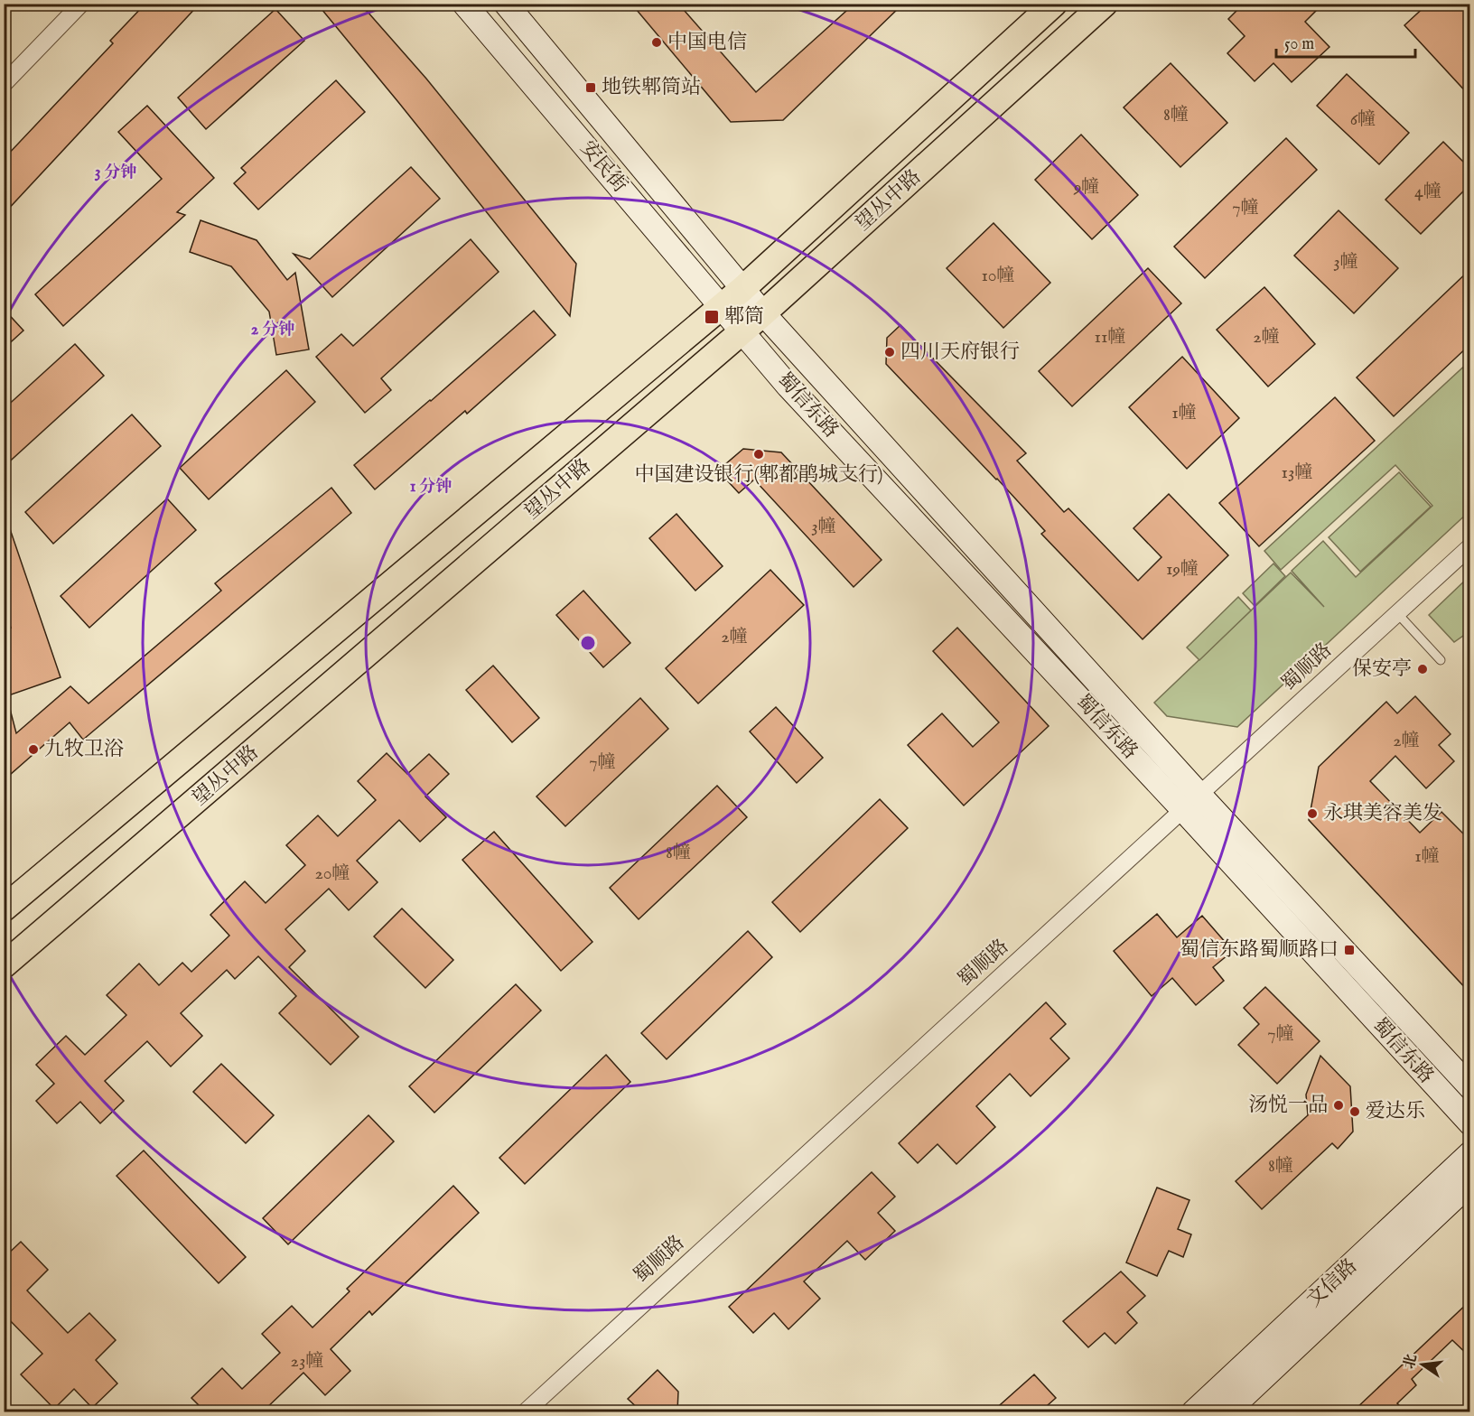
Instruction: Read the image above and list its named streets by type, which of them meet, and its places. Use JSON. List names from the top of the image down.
{
  "streets": {
    "main road": [
      "安民街",
      "望丛中路",
      "蜀信东路",
      "文信路"
    ],
    "street": ["蜀顺路"]
  },
  "crossings": [
    ["安民街", "望丛中路"],
    ["安民街", "蜀信东路"],
    ["望丛中路", "蜀信东路"],
    ["蜀信东路", "蜀顺路"]
  ],
  "places": {
    "other": [
      "中国电信",
      "四川天府银行",
      "中国建设银行(郫都鹃城支行)",
      "保安亭",
      "九牧卫浴",
      "永琪美容美发",
      "汤悦一品",
      "爱达乐"
    ],
    "transit": ["地铁郫筒站", "郫筒", "蜀信东路蜀顺路口"]
  },
  "house_numbers": [
    "8幢",
    "6幢",
    "9幢",
    "4幢",
    "7幢",
    "3幢",
    "10幢",
    "11幢",
    "2幢",
    "1幢",
    "13幢",
    "3幢",
    "19幢",
    "2幢",
    "2幢",
    "7幢",
    "8幢",
    "1幢",
    "20幢",
    "7幢",
    "8幢",
    "23幢"
  ],
  "scale_bar": "50 m",
  "north": "left",
  "rings": ["3 分钟", "2 分钟", "1 分钟"]
}
